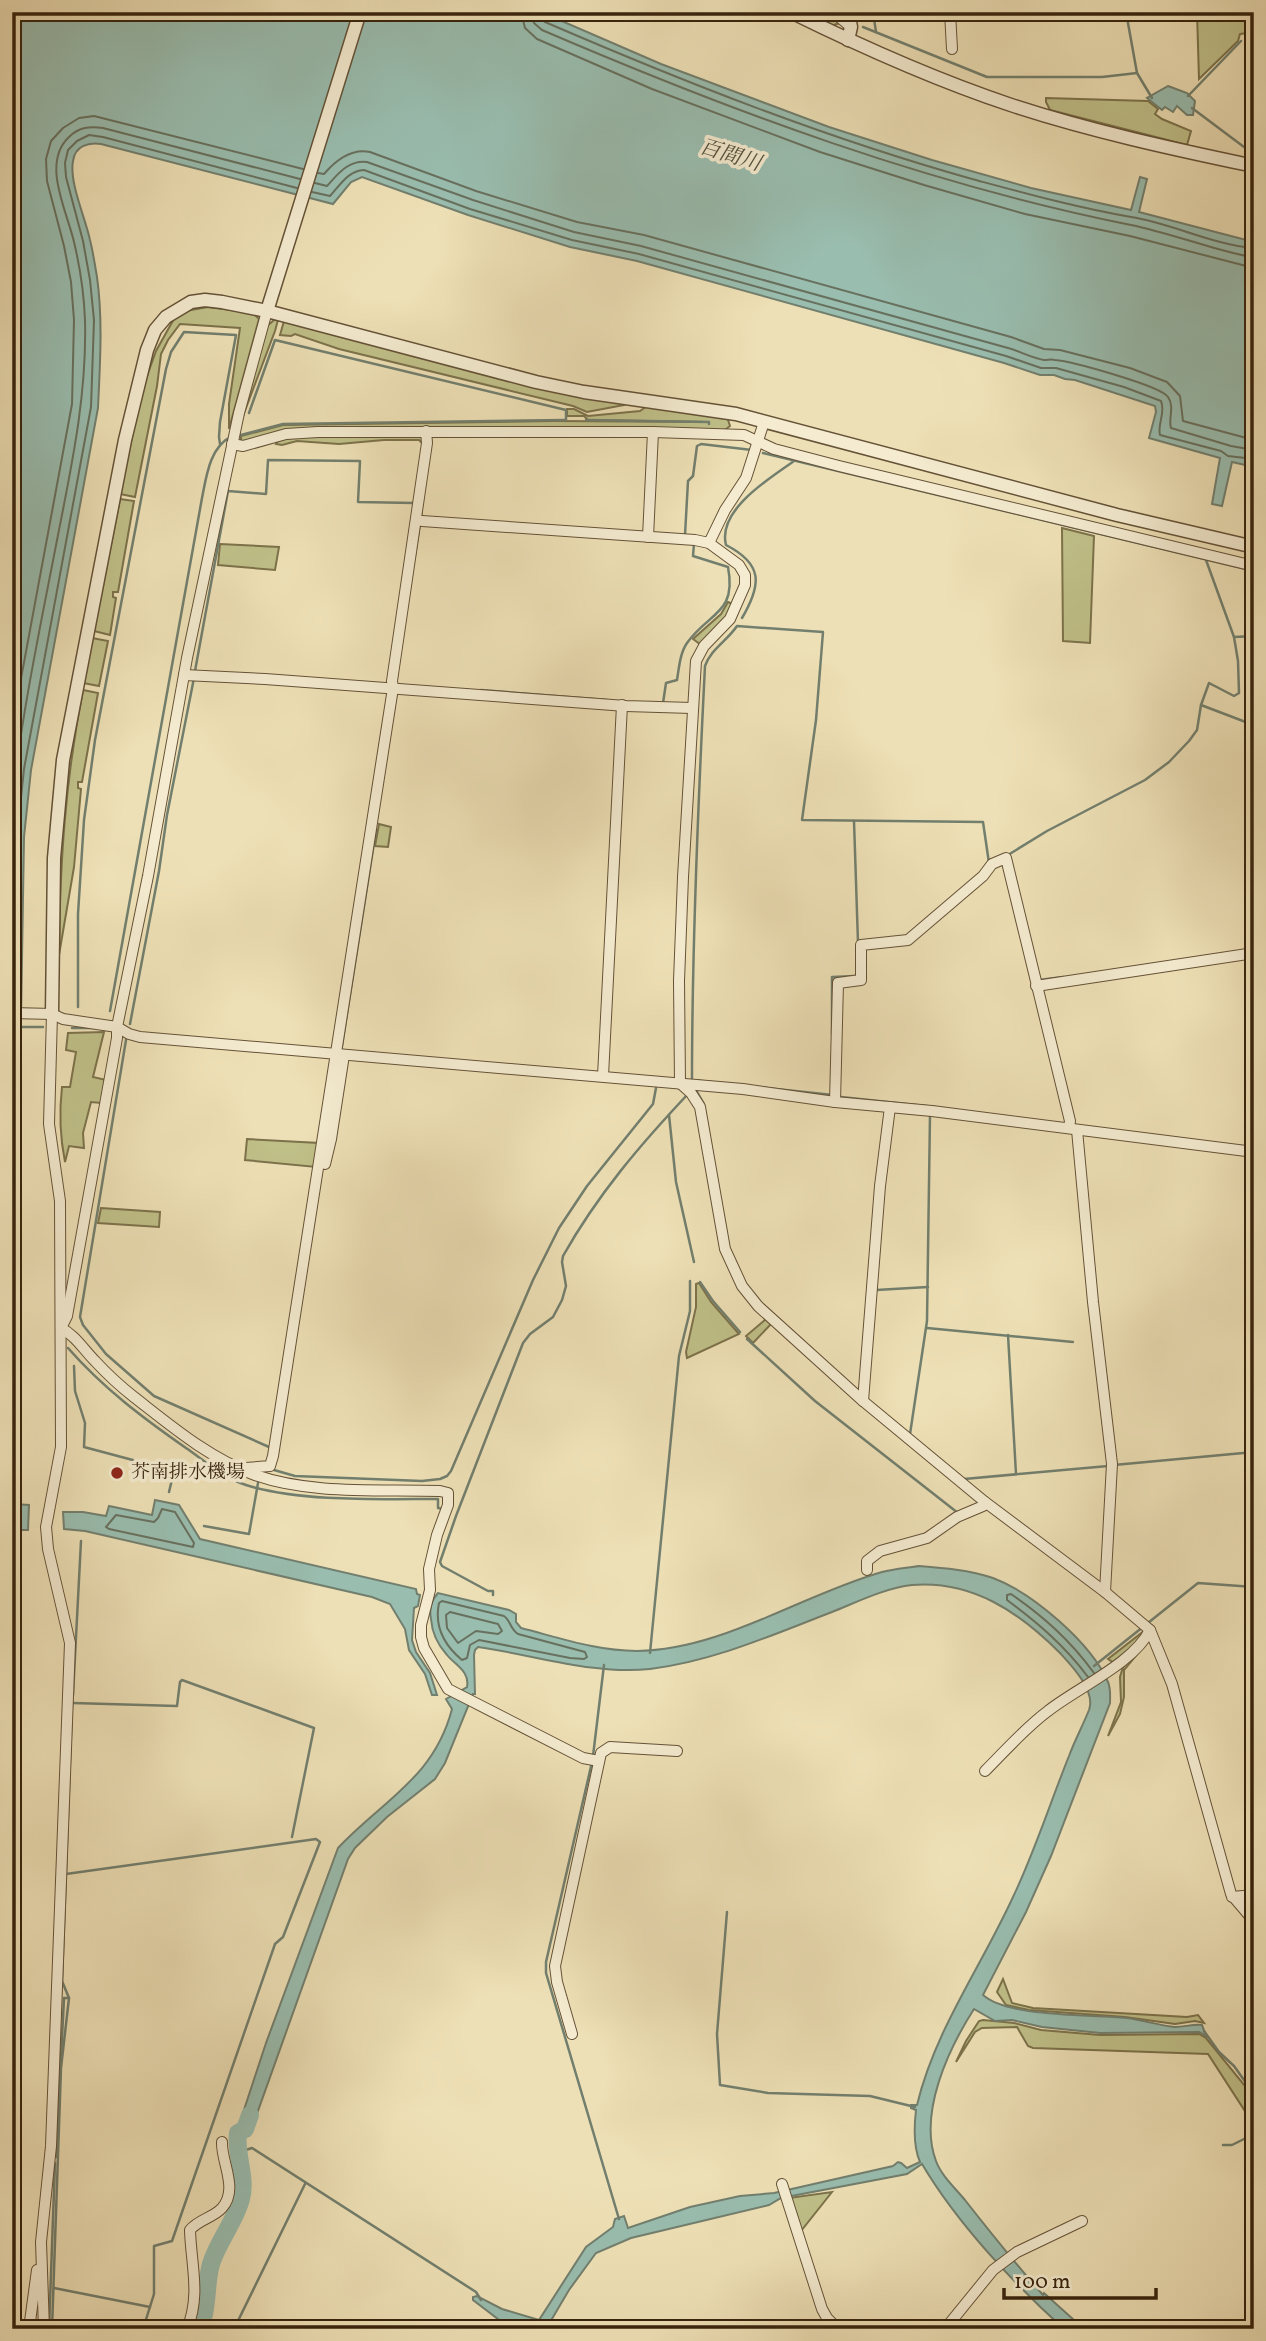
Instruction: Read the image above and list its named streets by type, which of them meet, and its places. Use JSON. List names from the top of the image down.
{
  "water": ["百間川"],
  "places": ["芥南排水機場"],
  "scale_bar": "100 m"
}
